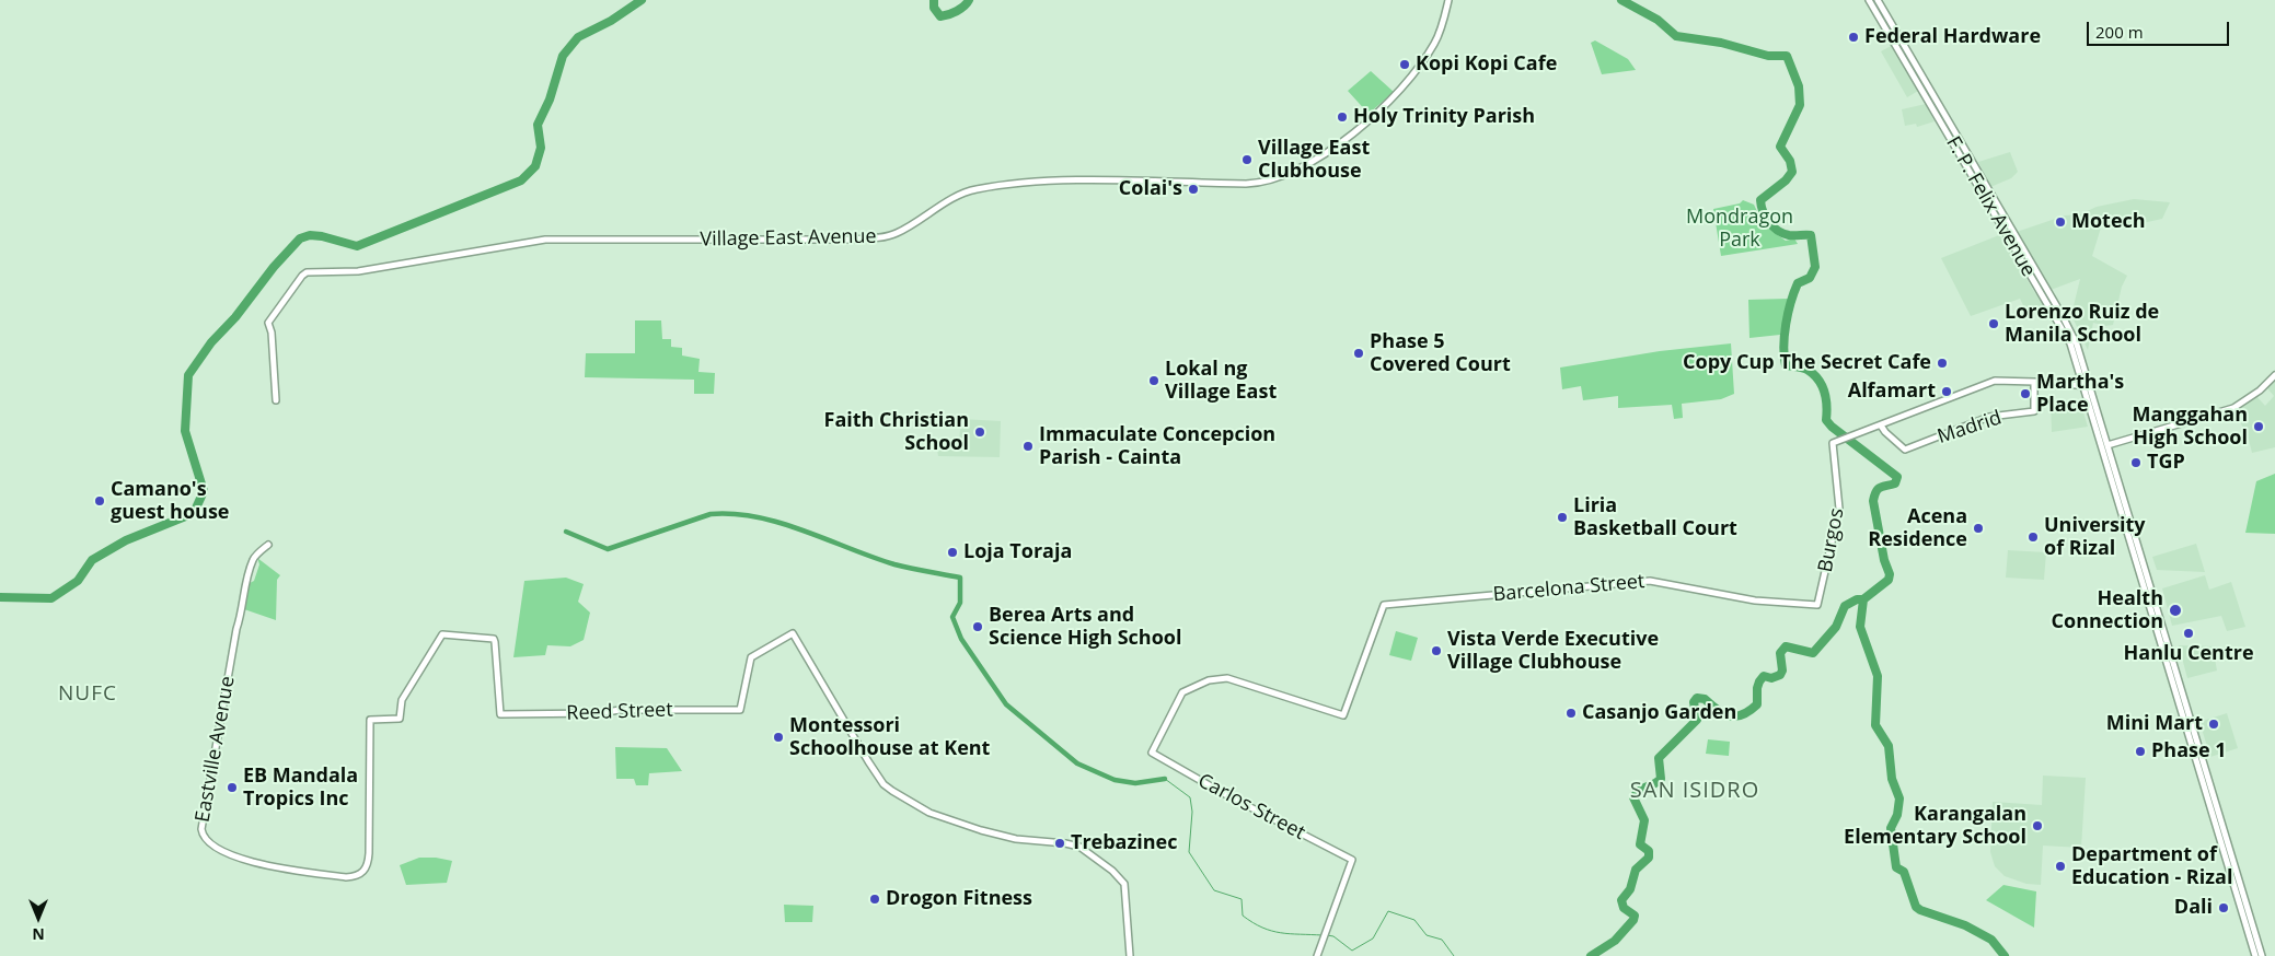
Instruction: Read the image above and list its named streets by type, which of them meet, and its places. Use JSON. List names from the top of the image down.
{
  "streets": {
    "street": [
      "F. P. Felix Avenue",
      "Village East Avenue",
      "Madrid",
      "Burgos",
      "Barcelona Street",
      "Reed Street",
      "Eastville Avenue",
      "Carlos Street"
    ]
  },
  "crossings": [
    ["Madrid", "Burgos"],
    ["Burgos", "Barcelona Street"],
    ["Barcelona Street", "Carlos Street"],
    ["Reed Street", "Eastville Avenue"]
  ],
  "districts": ["NUFC", "SAN ISIDRO"],
  "parks": ["Mondragon Park"],
  "places": [
    "Federal Hardware",
    "Kopi Kopi Cafe",
    "Holy Trinity Parish",
    "Village East Clubhouse",
    "Colai's",
    "Motech",
    "Lorenzo Ruiz de Manila School",
    "Phase 5 Covered Court",
    "Copy Cup The Secret Cafe",
    "Lokal ng Village East",
    "Alfamart",
    "Martha's Place",
    "Manggahan High School",
    "Faith Christian School",
    "Immaculate Concepcion Parish - Cainta",
    "TGP",
    "Camano's guest house",
    "Liria Basketball Court",
    "Acena Residence",
    "University of Rizal",
    "Loja Toraja",
    "Health Connection",
    "Berea Arts and Science High School",
    "Hanlu Centre",
    "Vista Verde Executive Village Clubhouse",
    "Casanjo Garden",
    "Mini Mart",
    "Montessori Schoolhouse at Kent",
    "Phase 1",
    "EB Mandala Tropics Inc",
    "Karangalan Elementary School",
    "Trebazinec",
    "Department of Education - Rizal",
    "Drogon Fitness",
    "Dali"
  ],
  "scale_bar": "200 m",
  "north": "bottom"
}
